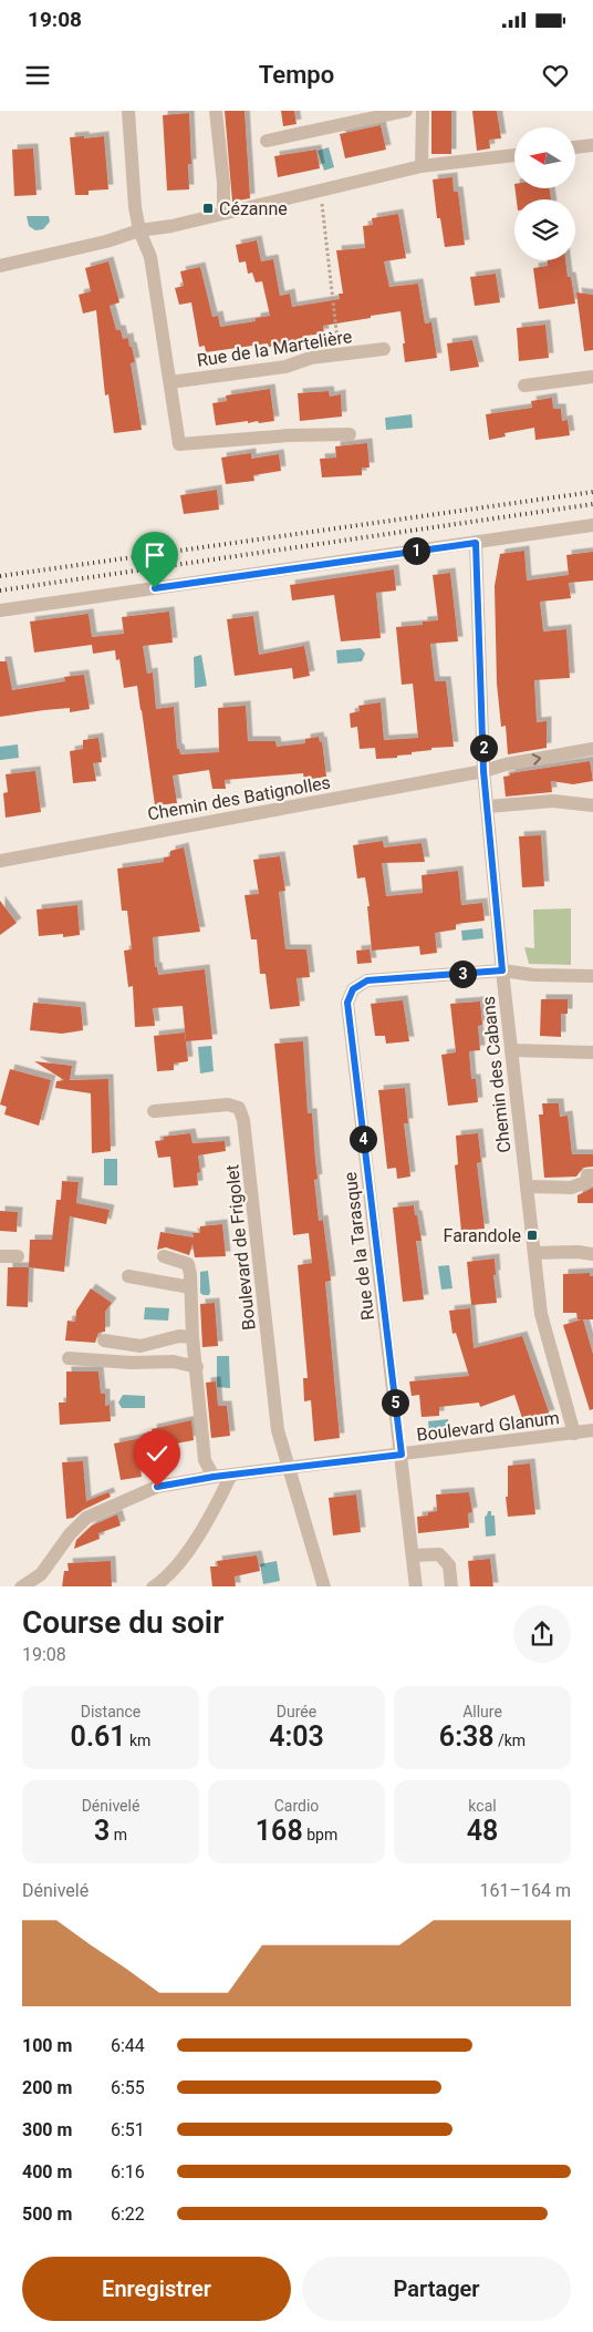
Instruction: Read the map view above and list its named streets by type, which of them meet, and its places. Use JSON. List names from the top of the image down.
{
  "streets": {
    "street": [
      "Rue de la Martelière",
      "Chemin des Batignolles",
      "Chemin des Cabans",
      "Rue de la Tarasque",
      "Boulevard de Frigolet",
      "Boulevard Glanum"
    ]
  },
  "crossings": [
    ["Chemin des Batignolles", "Chemin des Cabans"],
    ["Chemin des Cabans", "Rue de la Tarasque"],
    ["Chemin des Cabans", "Boulevard Glanum"],
    ["Rue de la Tarasque", "Boulevard Glanum"],
    ["Boulevard de Frigolet", "Boulevard Glanum"]
  ],
  "places": {
    "transit": ["Cézanne", "Farandole"]
  },
  "north": "left",
  "page": {
    "status": "19:08",
    "header": "Tempo",
    "pins": [
      "1",
      "2",
      "3",
      "4",
      "5"
    ],
    "heading": ["Course du soir", "19:08"],
    "stats": [
      ["Distance", "0.61 km"],
      ["Durée", "4:03"],
      ["Allure", "6:38 /km"],
      ["Dénivelé", "3 m"],
      ["Cardio", "168 bpm"],
      ["kcal", "48"]
    ],
    "chart": ["Dénivelé", "161–164 m"],
    "list": [
      {
        "name": "100 m",
        "note": "6:44"
      },
      {
        "name": "200 m",
        "note": "6:55"
      },
      {
        "name": "300 m",
        "note": "6:51"
      },
      {
        "name": "400 m",
        "note": "6:16"
      },
      {
        "name": "500 m",
        "note": "6:22"
      }
    ],
    "buttons": ["Enregistrer", "Partager"]
  }
}
